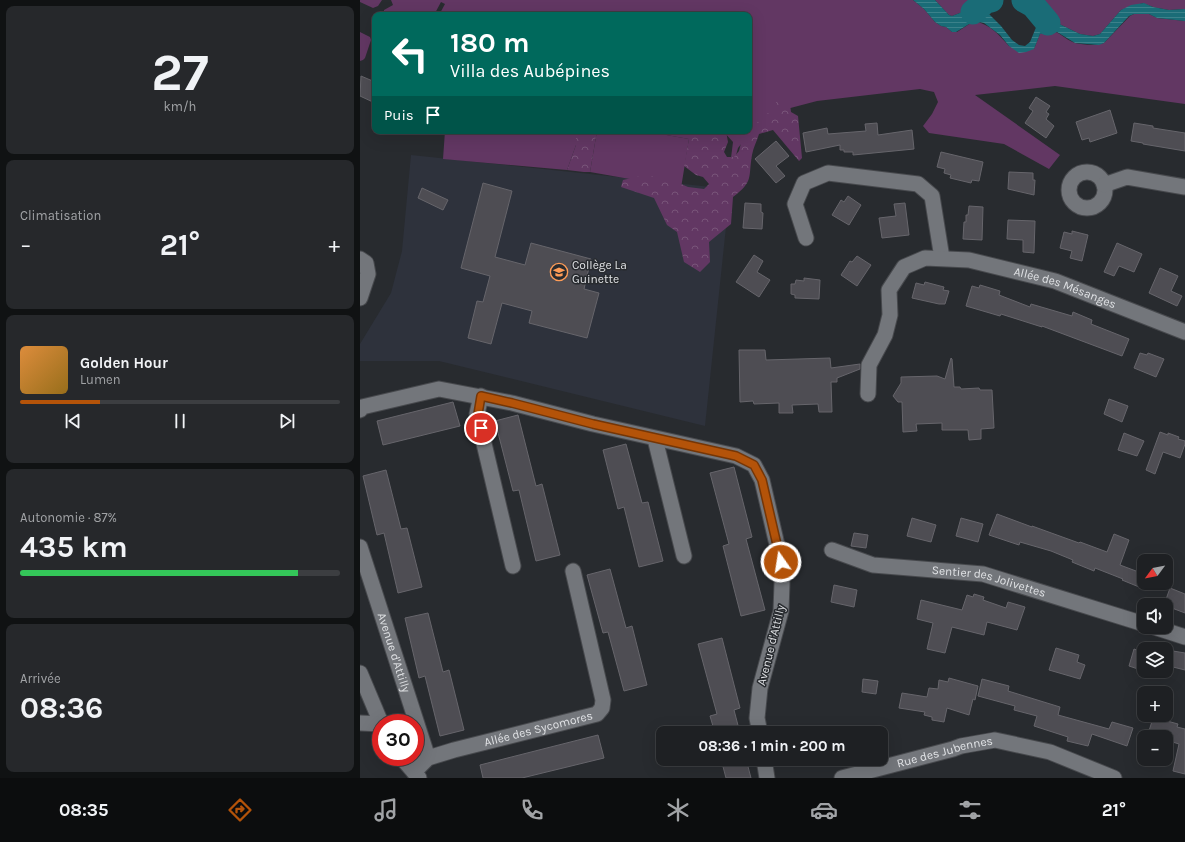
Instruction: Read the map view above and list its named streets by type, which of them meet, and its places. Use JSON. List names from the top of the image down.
{
  "streets": {
    "street": [
      "Allée des Mésanges",
      "Sentier des Jolivettes",
      "Avenue d'Attilly",
      "Allée des Sycomores",
      "Rue des Jubennes"
    ]
  },
  "crossings": [
    ["Avenue d'Attilly", "Allée des Sycomores"]
  ],
  "places": {
    "school or university": ["Collège La Guinette"]
  },
  "north": "bottom left",
  "page": {
    "tile": [
      ["27", "km/h"],
      "Climatisation",
      ["Autonomie · 87%", "435 km"],
      ["Arrivée", "08:36"]
    ],
    "turn": ["180 m", "Villa des Aubépines"],
    "then": "Puis",
    "heat": ["−", "21°", "+"],
    "song": ["Golden Hour", "Lumen"],
    "map_buttons": ["+", "−"],
    "limit": "30",
    "trip": "08:36 · 1 min · 200 m",
    "tabs": ["08:35", "21°"]
  }
}
